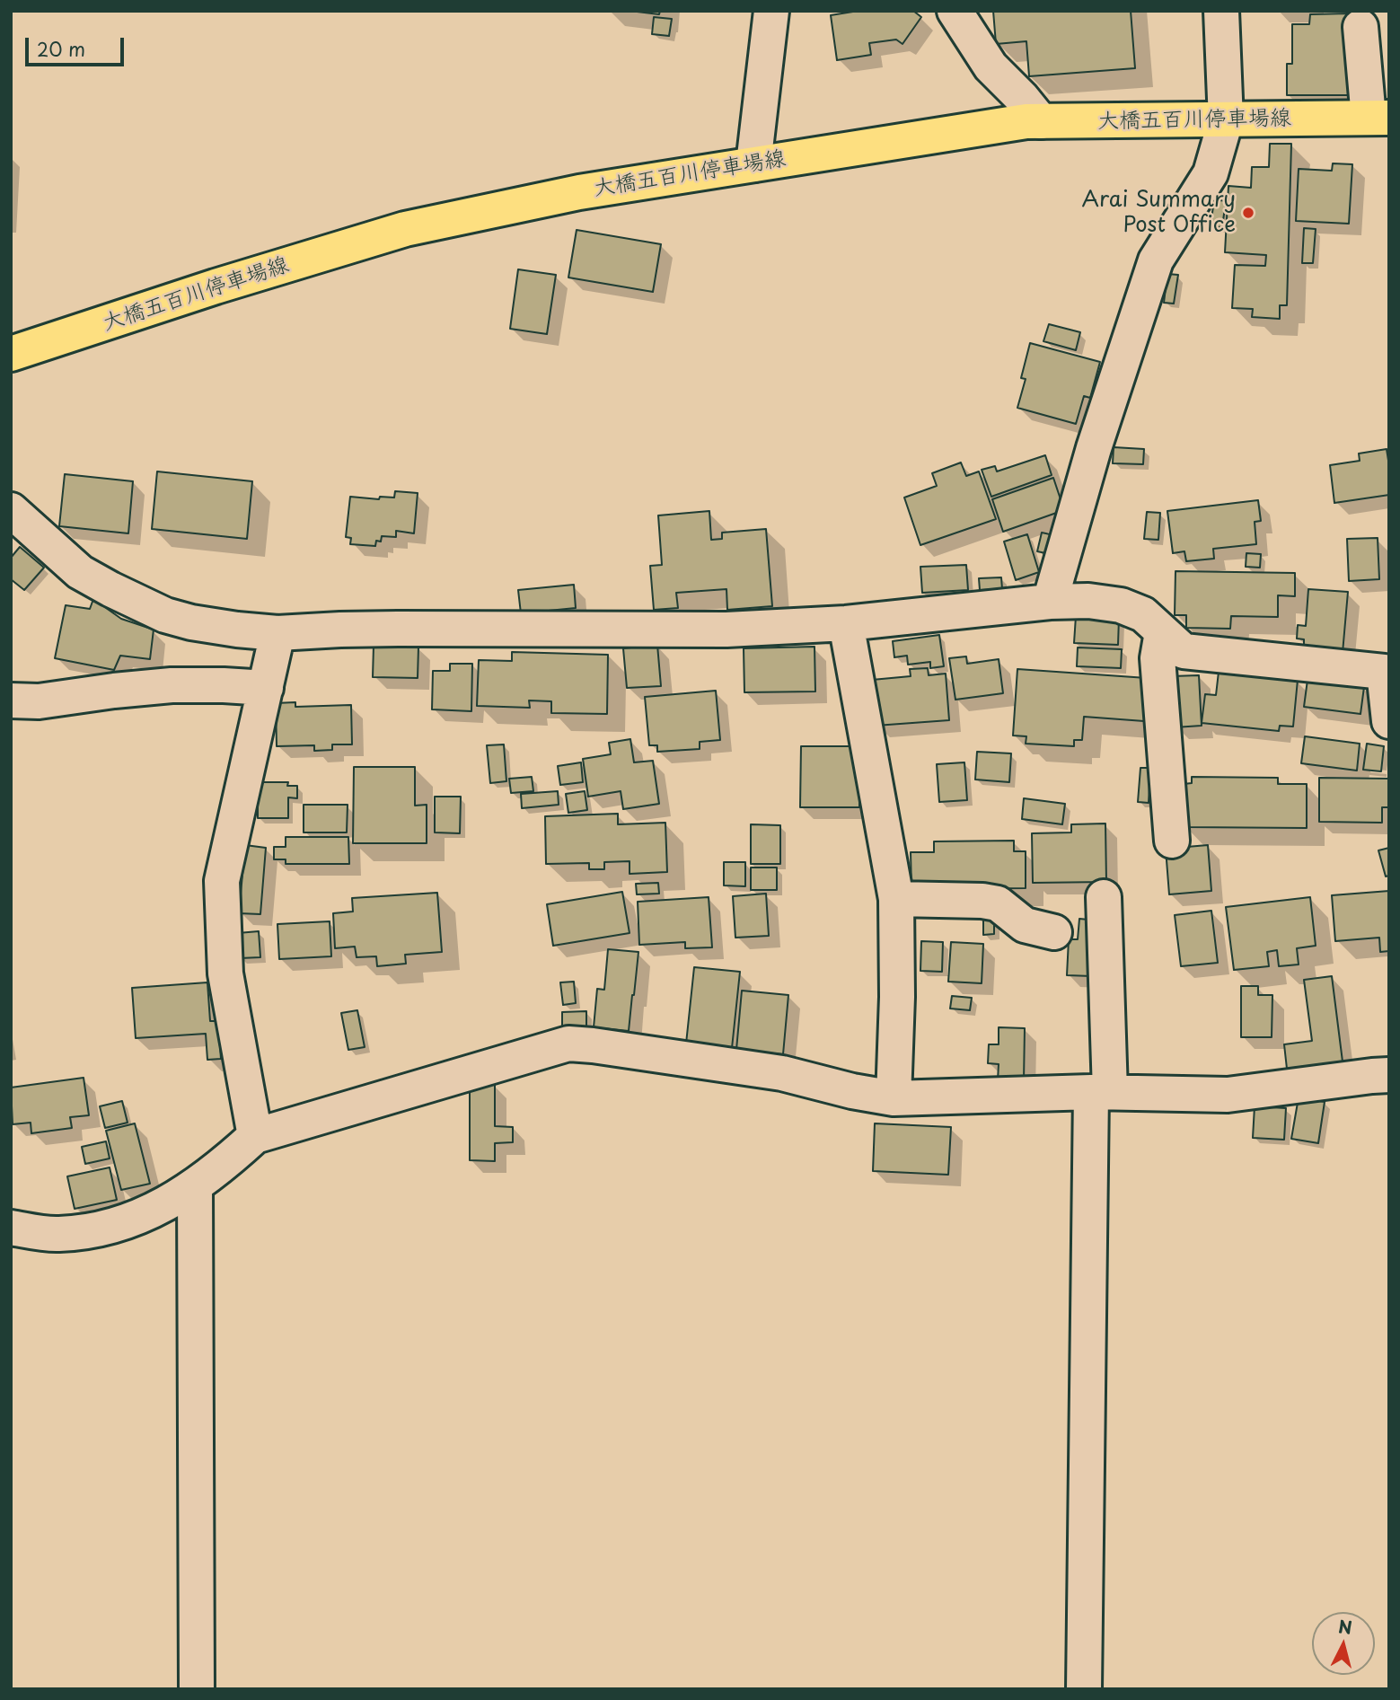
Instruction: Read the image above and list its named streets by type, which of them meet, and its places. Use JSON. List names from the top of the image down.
{
  "streets": {
    "main road": ["大橋五百川停車場線"]
  },
  "places": ["Arai Summary Post Office"],
  "scale_bar": "20 m",
  "north": "top"
}
